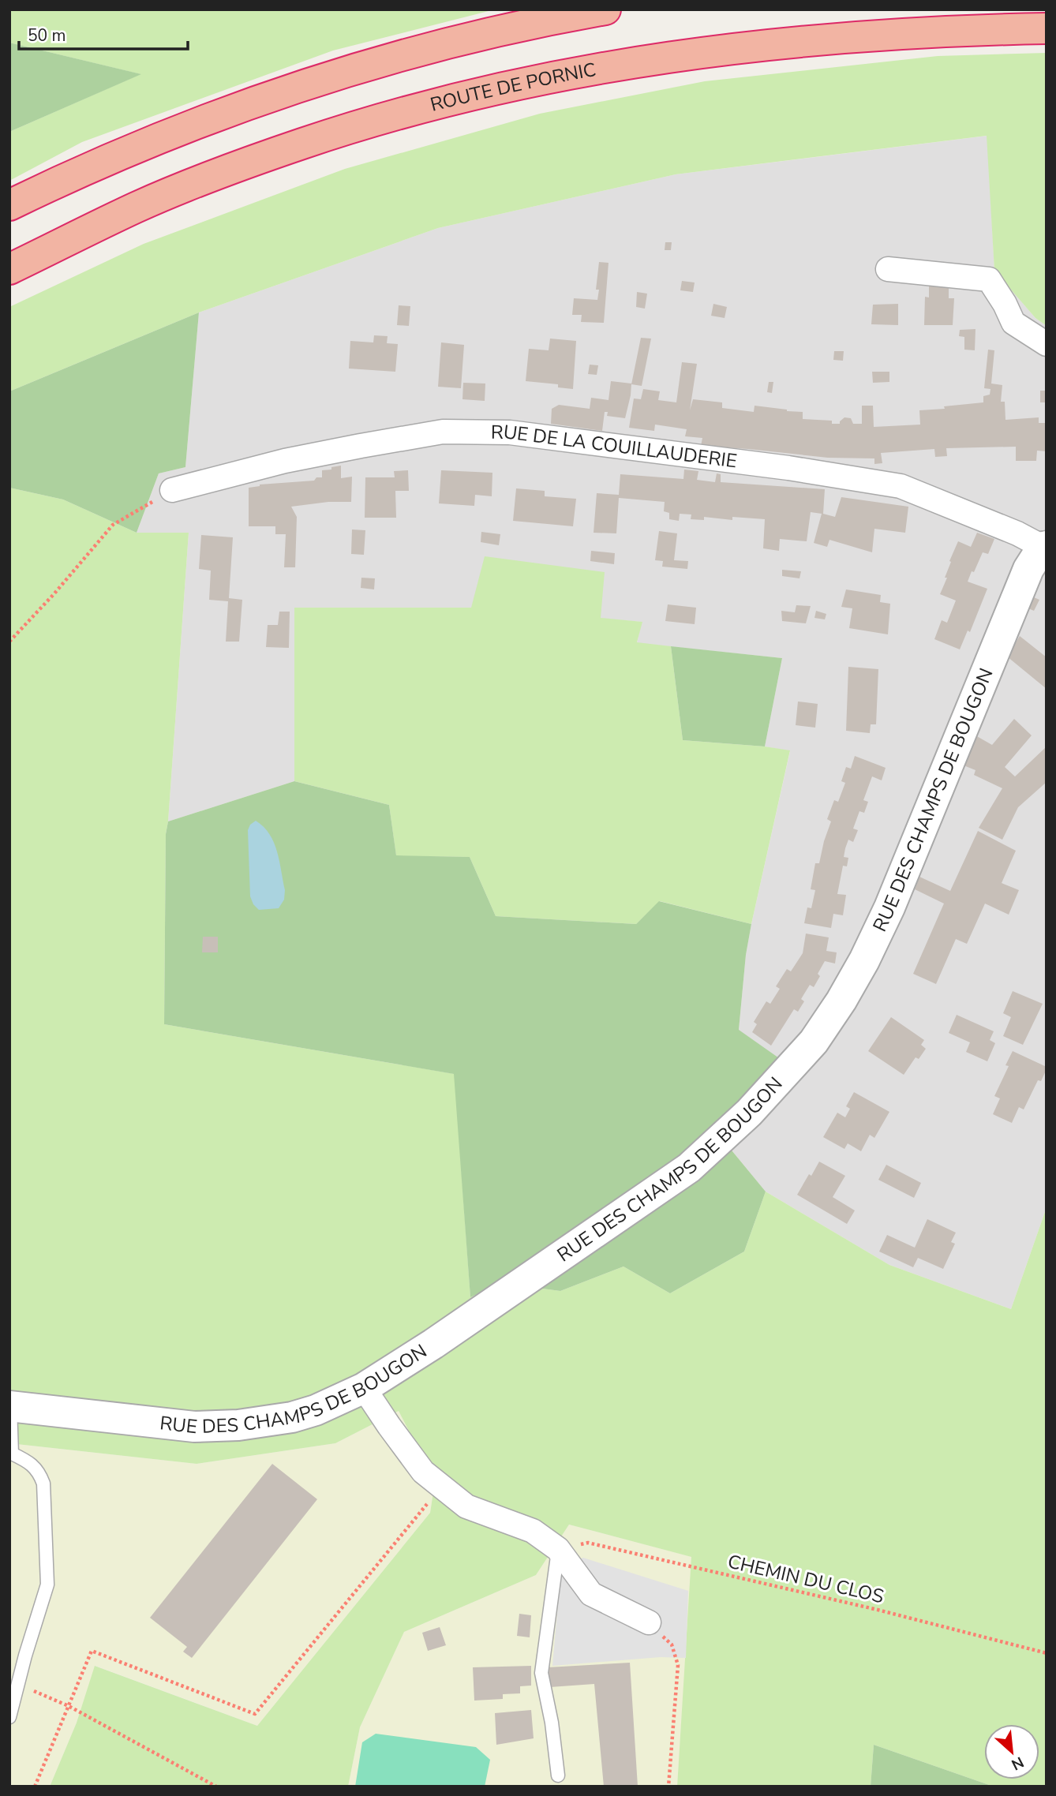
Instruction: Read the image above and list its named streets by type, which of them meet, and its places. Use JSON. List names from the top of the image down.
{
  "streets": {
    "highway": ["ROUTE DE PORNIC"],
    "street": ["RUE DE LA COUILLAUDERIE", "RUE DES CHAMPS DE BOUGON"],
    "path": ["CHEMIN DU CLOS"]
  },
  "crossings": [
    ["RUE DE LA COUILLAUDERIE", "RUE DES CHAMPS DE BOUGON"]
  ],
  "scale_bar": "50 m",
  "north": "bottom right"
}
